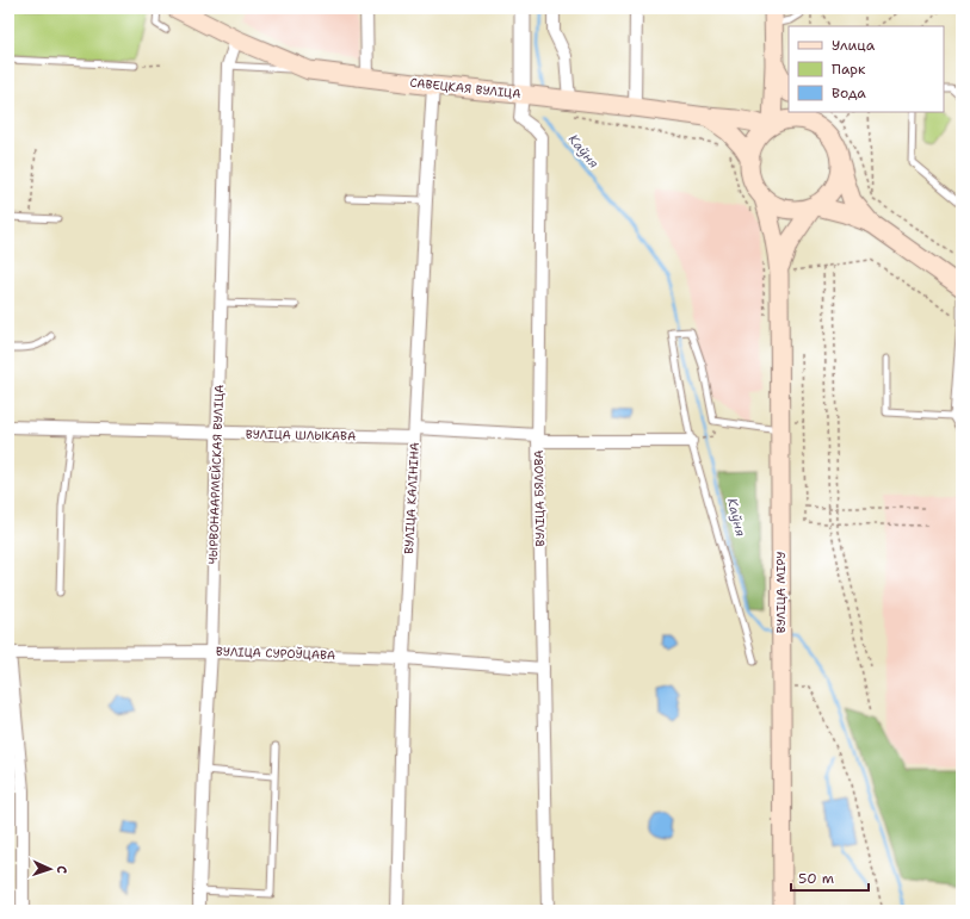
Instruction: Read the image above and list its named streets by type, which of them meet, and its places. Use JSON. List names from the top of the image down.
{
  "streets": {
    "main road": ["САВЕЦКАЯ ВУЛІЦА", "ВУЛІЦА МІРУ"],
    "street": [
      "ВУЛІЦА ШЛЫКАВА",
      "ЧЫРВОНААРМЕЙСКАЯ ВУЛІЦА",
      "ВУЛІЦА КАЛІНІНА",
      "ВУЛІЦА БЯЛОВА",
      "ВУЛІЦА СУРОЎЦАВА"
    ]
  },
  "crossings": [
    ["САВЕЦКАЯ ВУЛІЦА", "ЧЫРВОНААРМЕЙСКАЯ ВУЛІЦА"],
    ["САВЕЦКАЯ ВУЛІЦА", "ВУЛІЦА КАЛІНІНА"],
    ["САВЕЦКАЯ ВУЛІЦА", "ВУЛІЦА БЯЛОВА"],
    ["САВЕЦКАЯ ВУЛІЦА", "ВУЛІЦА МІРУ"],
    ["ВУЛІЦА ШЛЫКАВА", "ЧЫРВОНААРМЕЙСКАЯ ВУЛІЦА"],
    ["ВУЛІЦА ШЛЫКАВА", "ВУЛІЦА КАЛІНІНА"],
    ["ВУЛІЦА ШЛЫКАВА", "ВУЛІЦА БЯЛОВА"],
    ["ЧЫРВОНААРМЕЙСКАЯ ВУЛІЦА", "ВУЛІЦА СУРОЎЦАВА"],
    ["ВУЛІЦА КАЛІНІНА", "ВУЛІЦА СУРОЎЦАВА"],
    ["ВУЛІЦА БЯЛОВА", "ВУЛІЦА СУРОЎЦАВА"]
  ],
  "water": ["Каўня"],
  "legend": ["Улица", "Парк", "Вода"],
  "scale_bar": "50 m",
  "north": "right"
}
